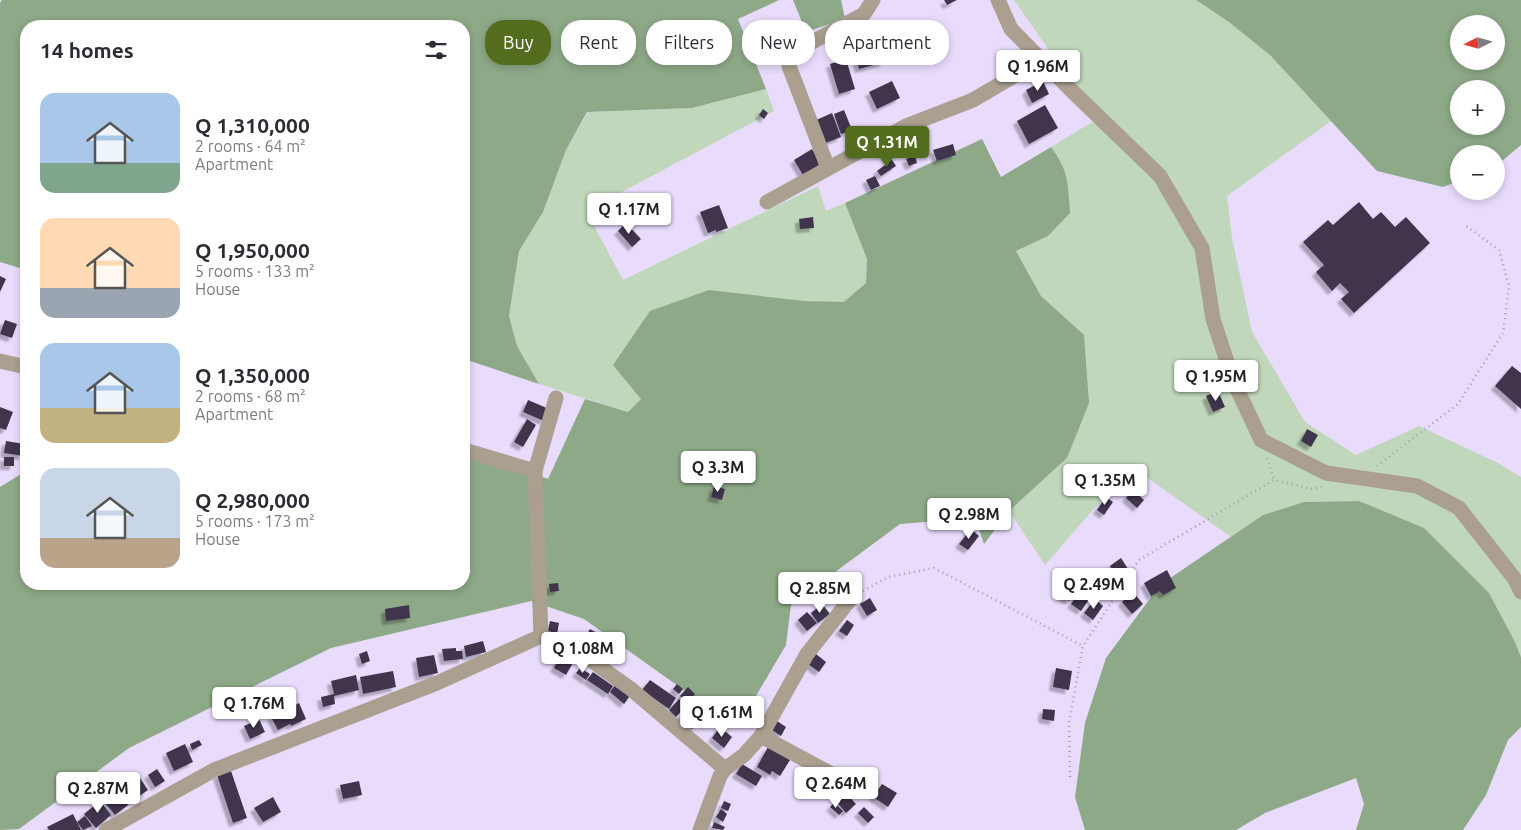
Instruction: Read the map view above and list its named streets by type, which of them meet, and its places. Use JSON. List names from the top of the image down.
{
  "north": "left",
  "page": {
    "map_buttons": ["+", "−"],
    "chip": [
      "Buy",
      "Rent",
      "Filters",
      "New",
      "Apartment"
    ],
    "heading": "14 homes",
    "price": [
      "Q 1.96M",
      "Q 1.31M",
      "Q 1.17M",
      "Q 1.95M",
      "Q 3.3M",
      "Q 1.35M",
      "Q 2.98M",
      "Q 2.49M",
      "Q 2.85M",
      "Q 1.08M",
      "Q 1.76M",
      "Q 1.61M",
      "Q 2.64M",
      "Q 2.87M"
    ],
    "list": [
      {
        "name": "Q 1,310,000",
        "note": "2 rooms · 64 m² · Apartment"
      },
      {
        "name": "Q 1,950,000",
        "note": "5 rooms · 133 m² · House"
      },
      {
        "name": "Q 1,350,000",
        "note": "2 rooms · 68 m² · Apartment"
      },
      {
        "name": "Q 2,980,000",
        "note": "5 rooms · 173 m² · House"
      }
    ]
  }
}
